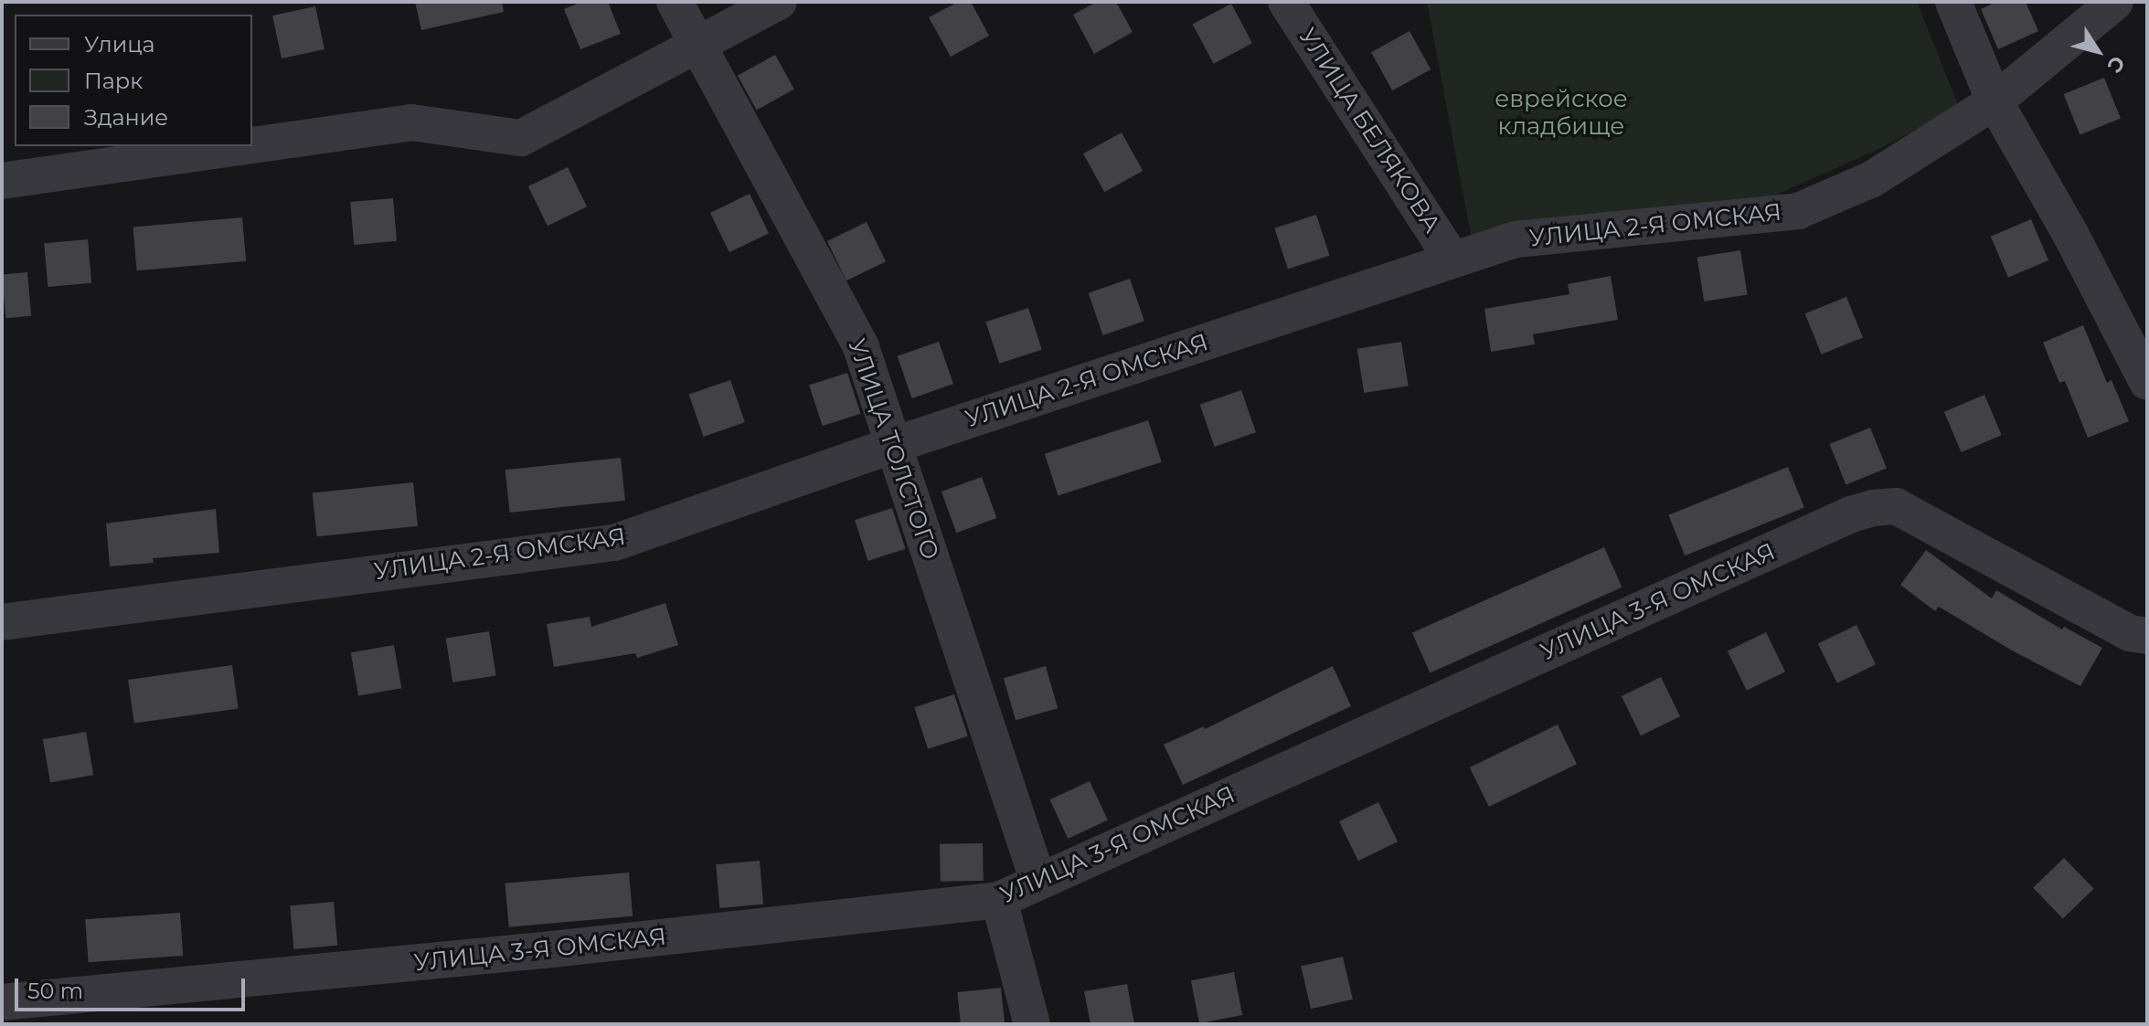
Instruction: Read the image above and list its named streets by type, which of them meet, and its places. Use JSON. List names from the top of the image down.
{
  "streets": {
    "street": [
      "УЛИЦА БЕЛЯКОВА",
      "УЛИЦА 2-Я ОМСКАЯ",
      "УЛИЦА ТОЛСТОГО",
      "УЛИЦА 3-Я ОМСКАЯ"
    ]
  },
  "crossings": [
    ["УЛИЦА БЕЛЯКОВА", "УЛИЦА 2-Я ОМСКАЯ"],
    ["УЛИЦА 2-Я ОМСКАЯ", "УЛИЦА ТОЛСТОГО"],
    ["УЛИЦА ТОЛСТОГО", "УЛИЦА 3-Я ОМСКАЯ"]
  ],
  "parks": ["еврейское кладбище"],
  "legend": ["Улица", "Парк", "Здание"],
  "scale_bar": "50 m",
  "north": "bottom right"
}
